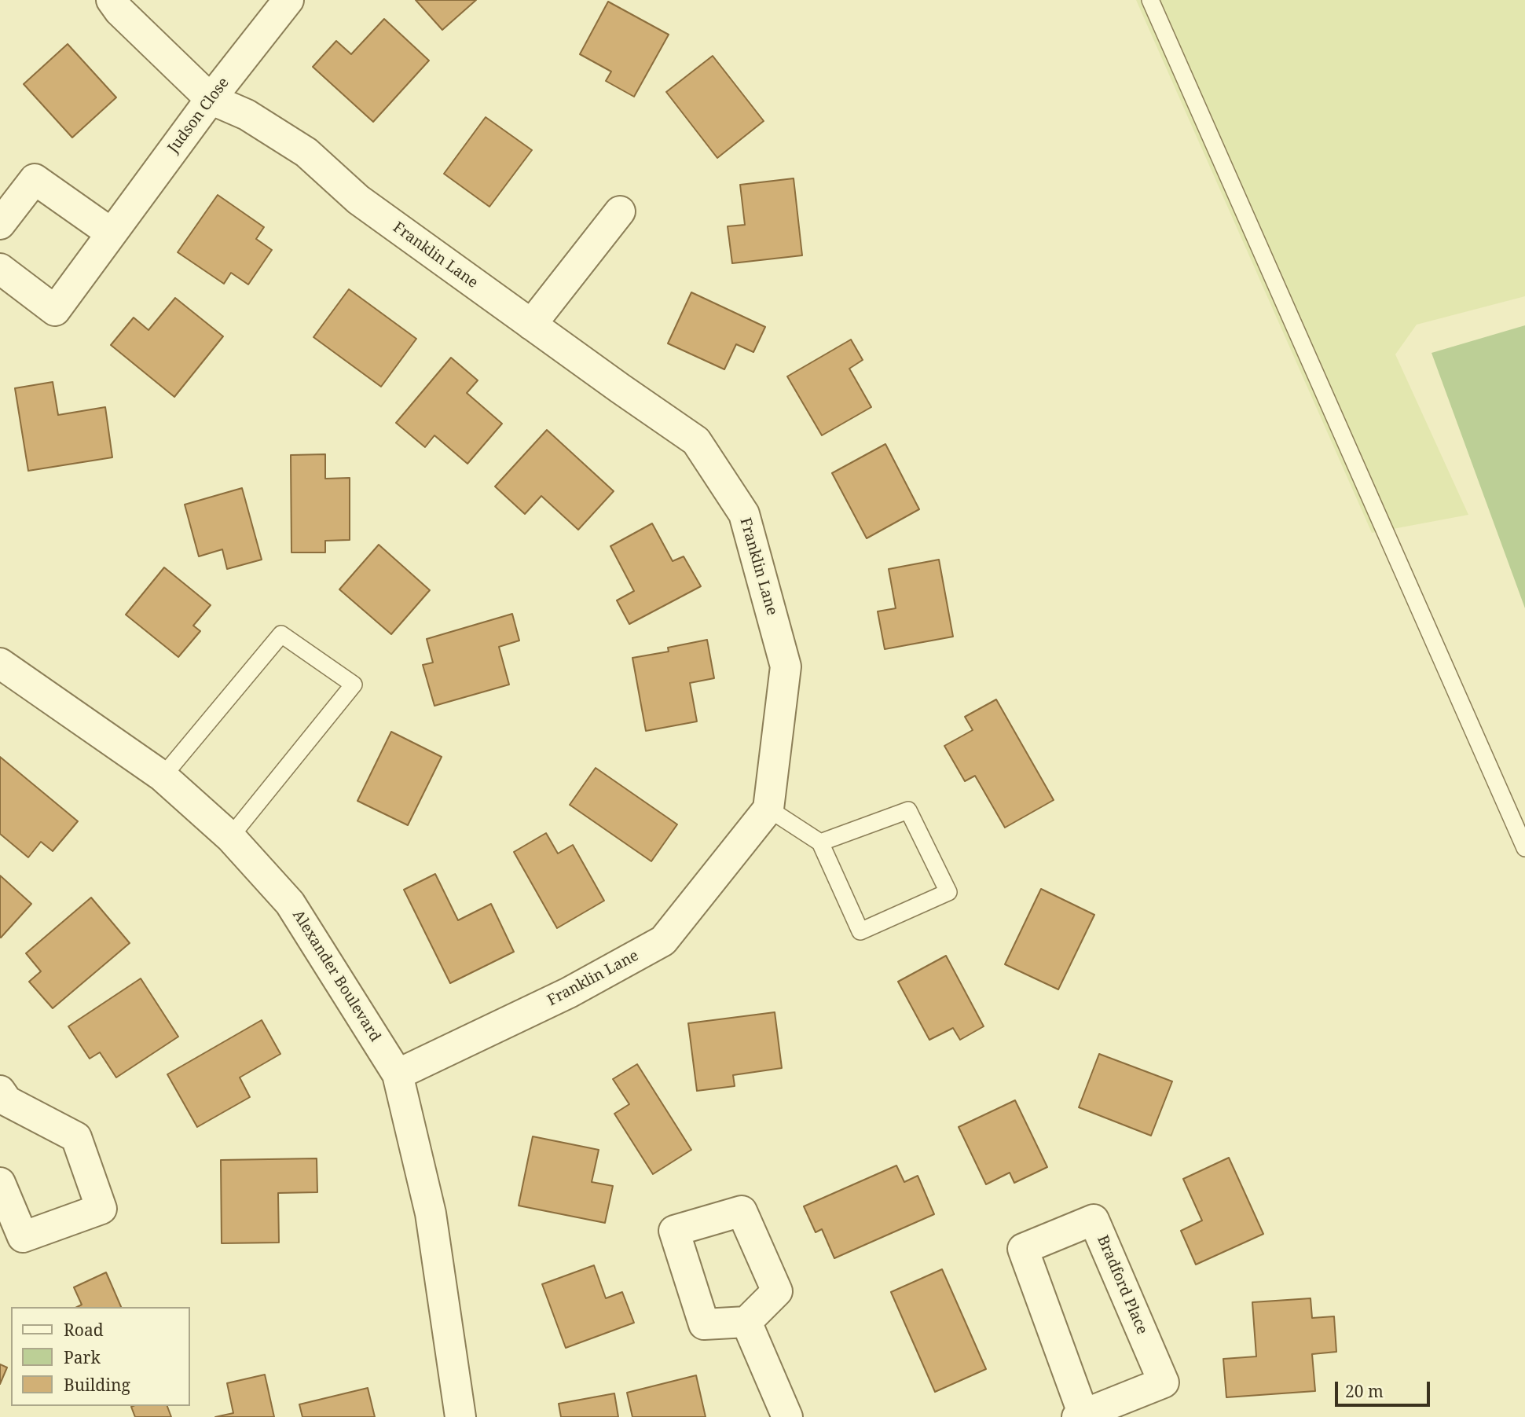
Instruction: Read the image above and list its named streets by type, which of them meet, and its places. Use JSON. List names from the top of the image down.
{
  "streets": {
    "street": [
      "Judson Close",
      "Franklin Lane",
      "Alexander Boulevard",
      "Bradford Place"
    ]
  },
  "crossings": [
    ["Judson Close", "Franklin Lane"],
    ["Franklin Lane", "Alexander Boulevard"]
  ],
  "legend": ["Road", "Park", "Building"],
  "scale_bar": "20 m"
}
